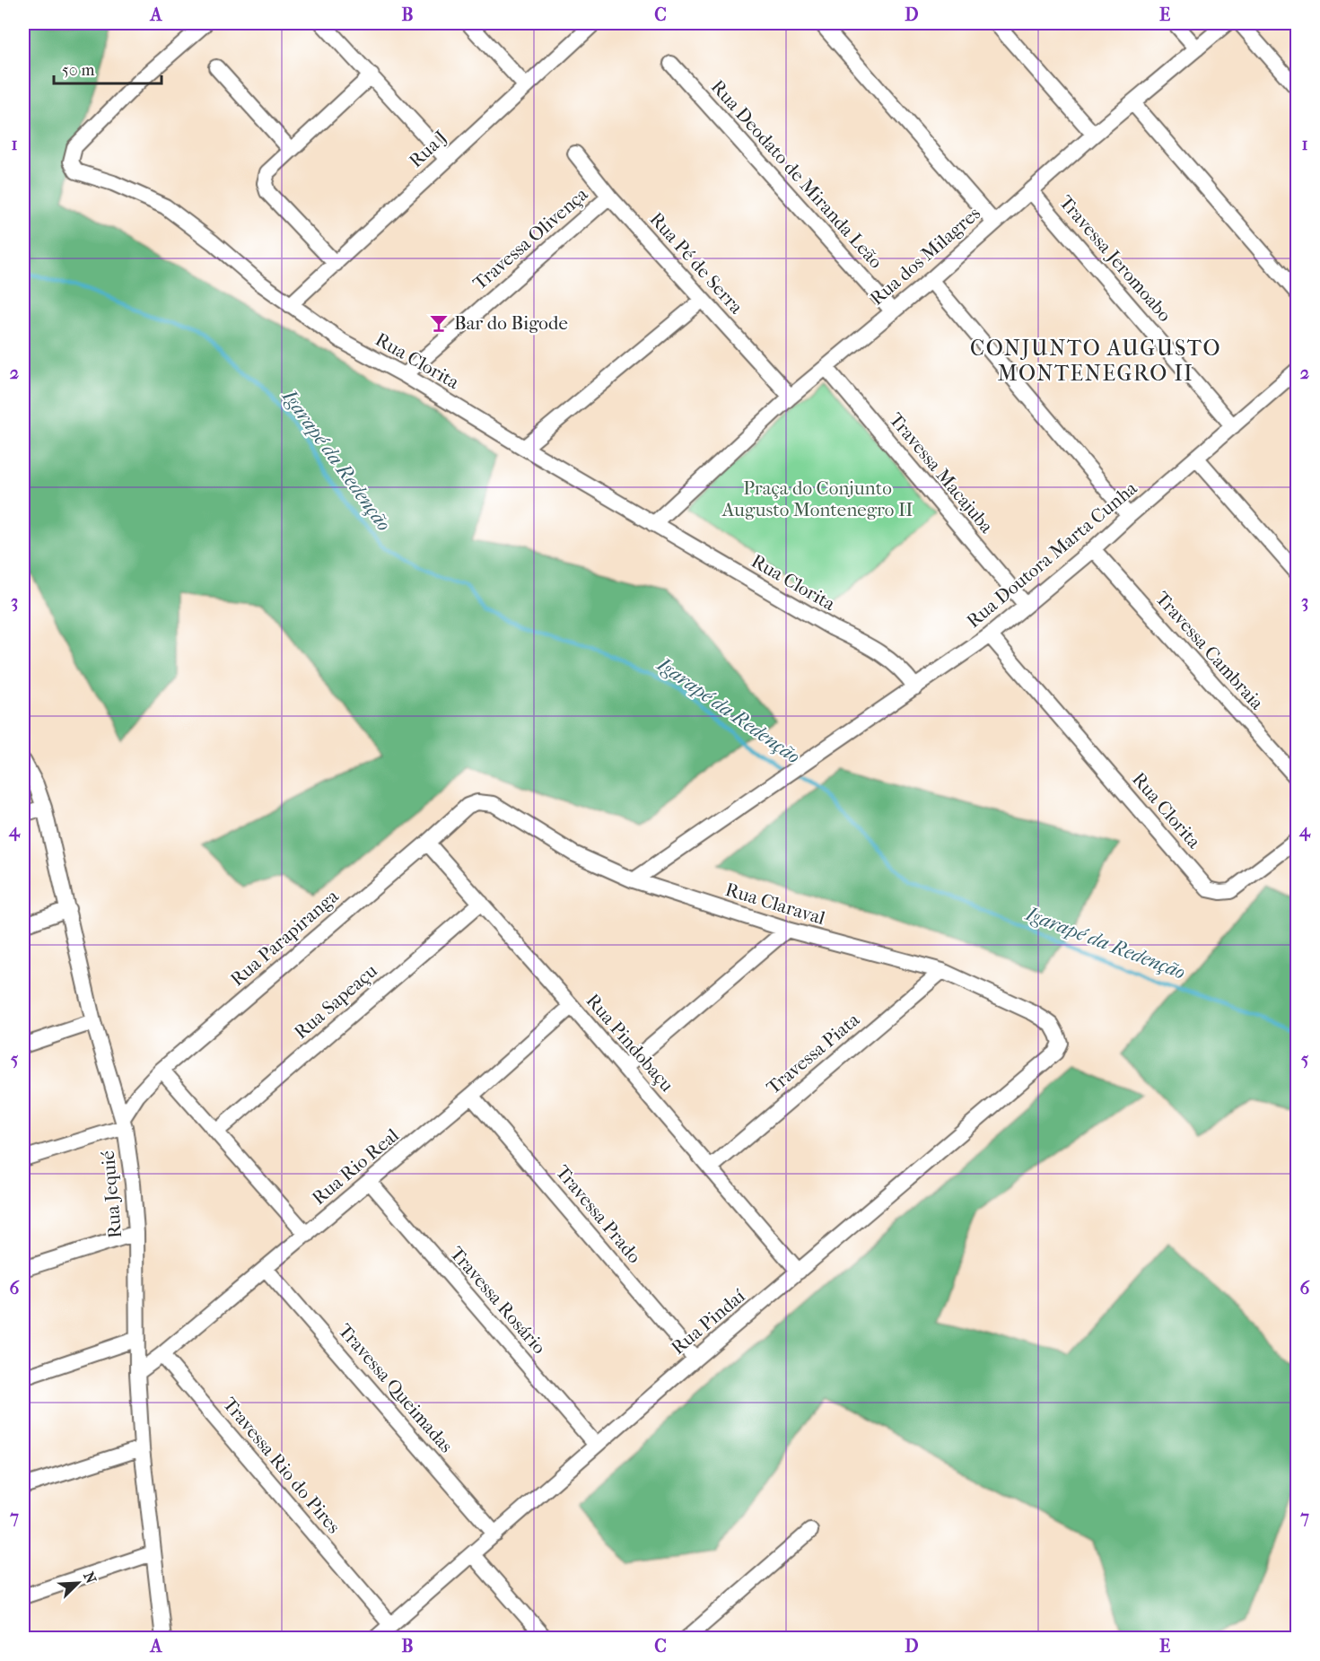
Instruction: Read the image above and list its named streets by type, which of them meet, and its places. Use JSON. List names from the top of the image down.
{
  "streets": {
    "street": [
      "Rua J",
      "Rua Deodato de Miranda Leão",
      "Travessa Olivença",
      "Rua dos Milagres",
      "Travessa Jeromoabo",
      "Rua Pé de Serra",
      "Rua Clorita",
      "Travessa Macajuba",
      "Rua Doutora Marta Cunha",
      "Travessa Cambraia",
      "Rua Claraval",
      "Rua Parapiranga",
      "Rua Sapeaçu",
      "Rua Pindobaçu",
      "Travessa Piata",
      "Rua Rio Real",
      "Rua Jequié",
      "Travessa Prado",
      "Travessa Rosário",
      "Rua Pindaí",
      "Travessa Queimadas",
      "Travessa Rio do Pires"
    ]
  },
  "crossings": [
    ["Rua J", "Rua Clorita"],
    ["Rua Deodato de Miranda Leão", "Rua dos Milagres"],
    ["Travessa Olivença", "Rua Pé de Serra"],
    ["Travessa Olivença", "Rua Clorita"],
    ["Rua dos Milagres", "Travessa Jeromoabo"],
    ["Rua dos Milagres", "Rua Pé de Serra"],
    ["Rua dos Milagres", "Rua Clorita"],
    ["Rua dos Milagres", "Travessa Macajuba"],
    ["Travessa Jeromoabo", "Rua Doutora Marta Cunha"],
    ["Rua Clorita", "Rua Doutora Marta Cunha"],
    ["Travessa Macajuba", "Rua Doutora Marta Cunha"],
    ["Rua Doutora Marta Cunha", "Travessa Cambraia"],
    ["Rua Doutora Marta Cunha", "Rua Claraval"],
    ["Rua Claraval", "Rua Parapiranga"],
    ["Rua Claraval", "Travessa Piata"],
    ["Rua Claraval", "Rua Pindaí"],
    ["Rua Parapiranga", "Rua Pindobaçu"],
    ["Rua Parapiranga", "Rua Jequié"],
    ["Rua Sapeaçu", "Rua Pindobaçu"],
    ["Rua Pindobaçu", "Travessa Piata"],
    ["Rua Pindobaçu", "Rua Rio Real"],
    ["Rua Pindobaçu", "Rua Pindaí"],
    ["Rua Rio Real", "Travessa Prado"],
    ["Rua Rio Real", "Travessa Rosário"],
    ["Rua Rio Real", "Travessa Queimadas"],
    ["Rua Rio Real", "Travessa Rio do Pires"],
    ["Travessa Prado", "Rua Pindaí"],
    ["Travessa Rosário", "Rua Pindaí"],
    ["Rua Pindaí", "Travessa Queimadas"],
    ["Rua Pindaí", "Travessa Rio do Pires"]
  ],
  "districts": ["CONJUNTO AUGUSTO MONTENEGRO II"],
  "water": ["Igarapé da Redenção"],
  "parks": ["Praça do Conjunto Augusto Montenegro II"],
  "places": {
    "bar": ["Bar do Bigode"]
  },
  "scale_bar": "50 m",
  "north": "top right",
  "grid": {
    "columns": [
      "A",
      "B",
      "C",
      "D",
      "E"
    ],
    "rows": [
      "1",
      "2",
      "3",
      "4",
      "5",
      "6",
      "7"
    ]
  }
}
